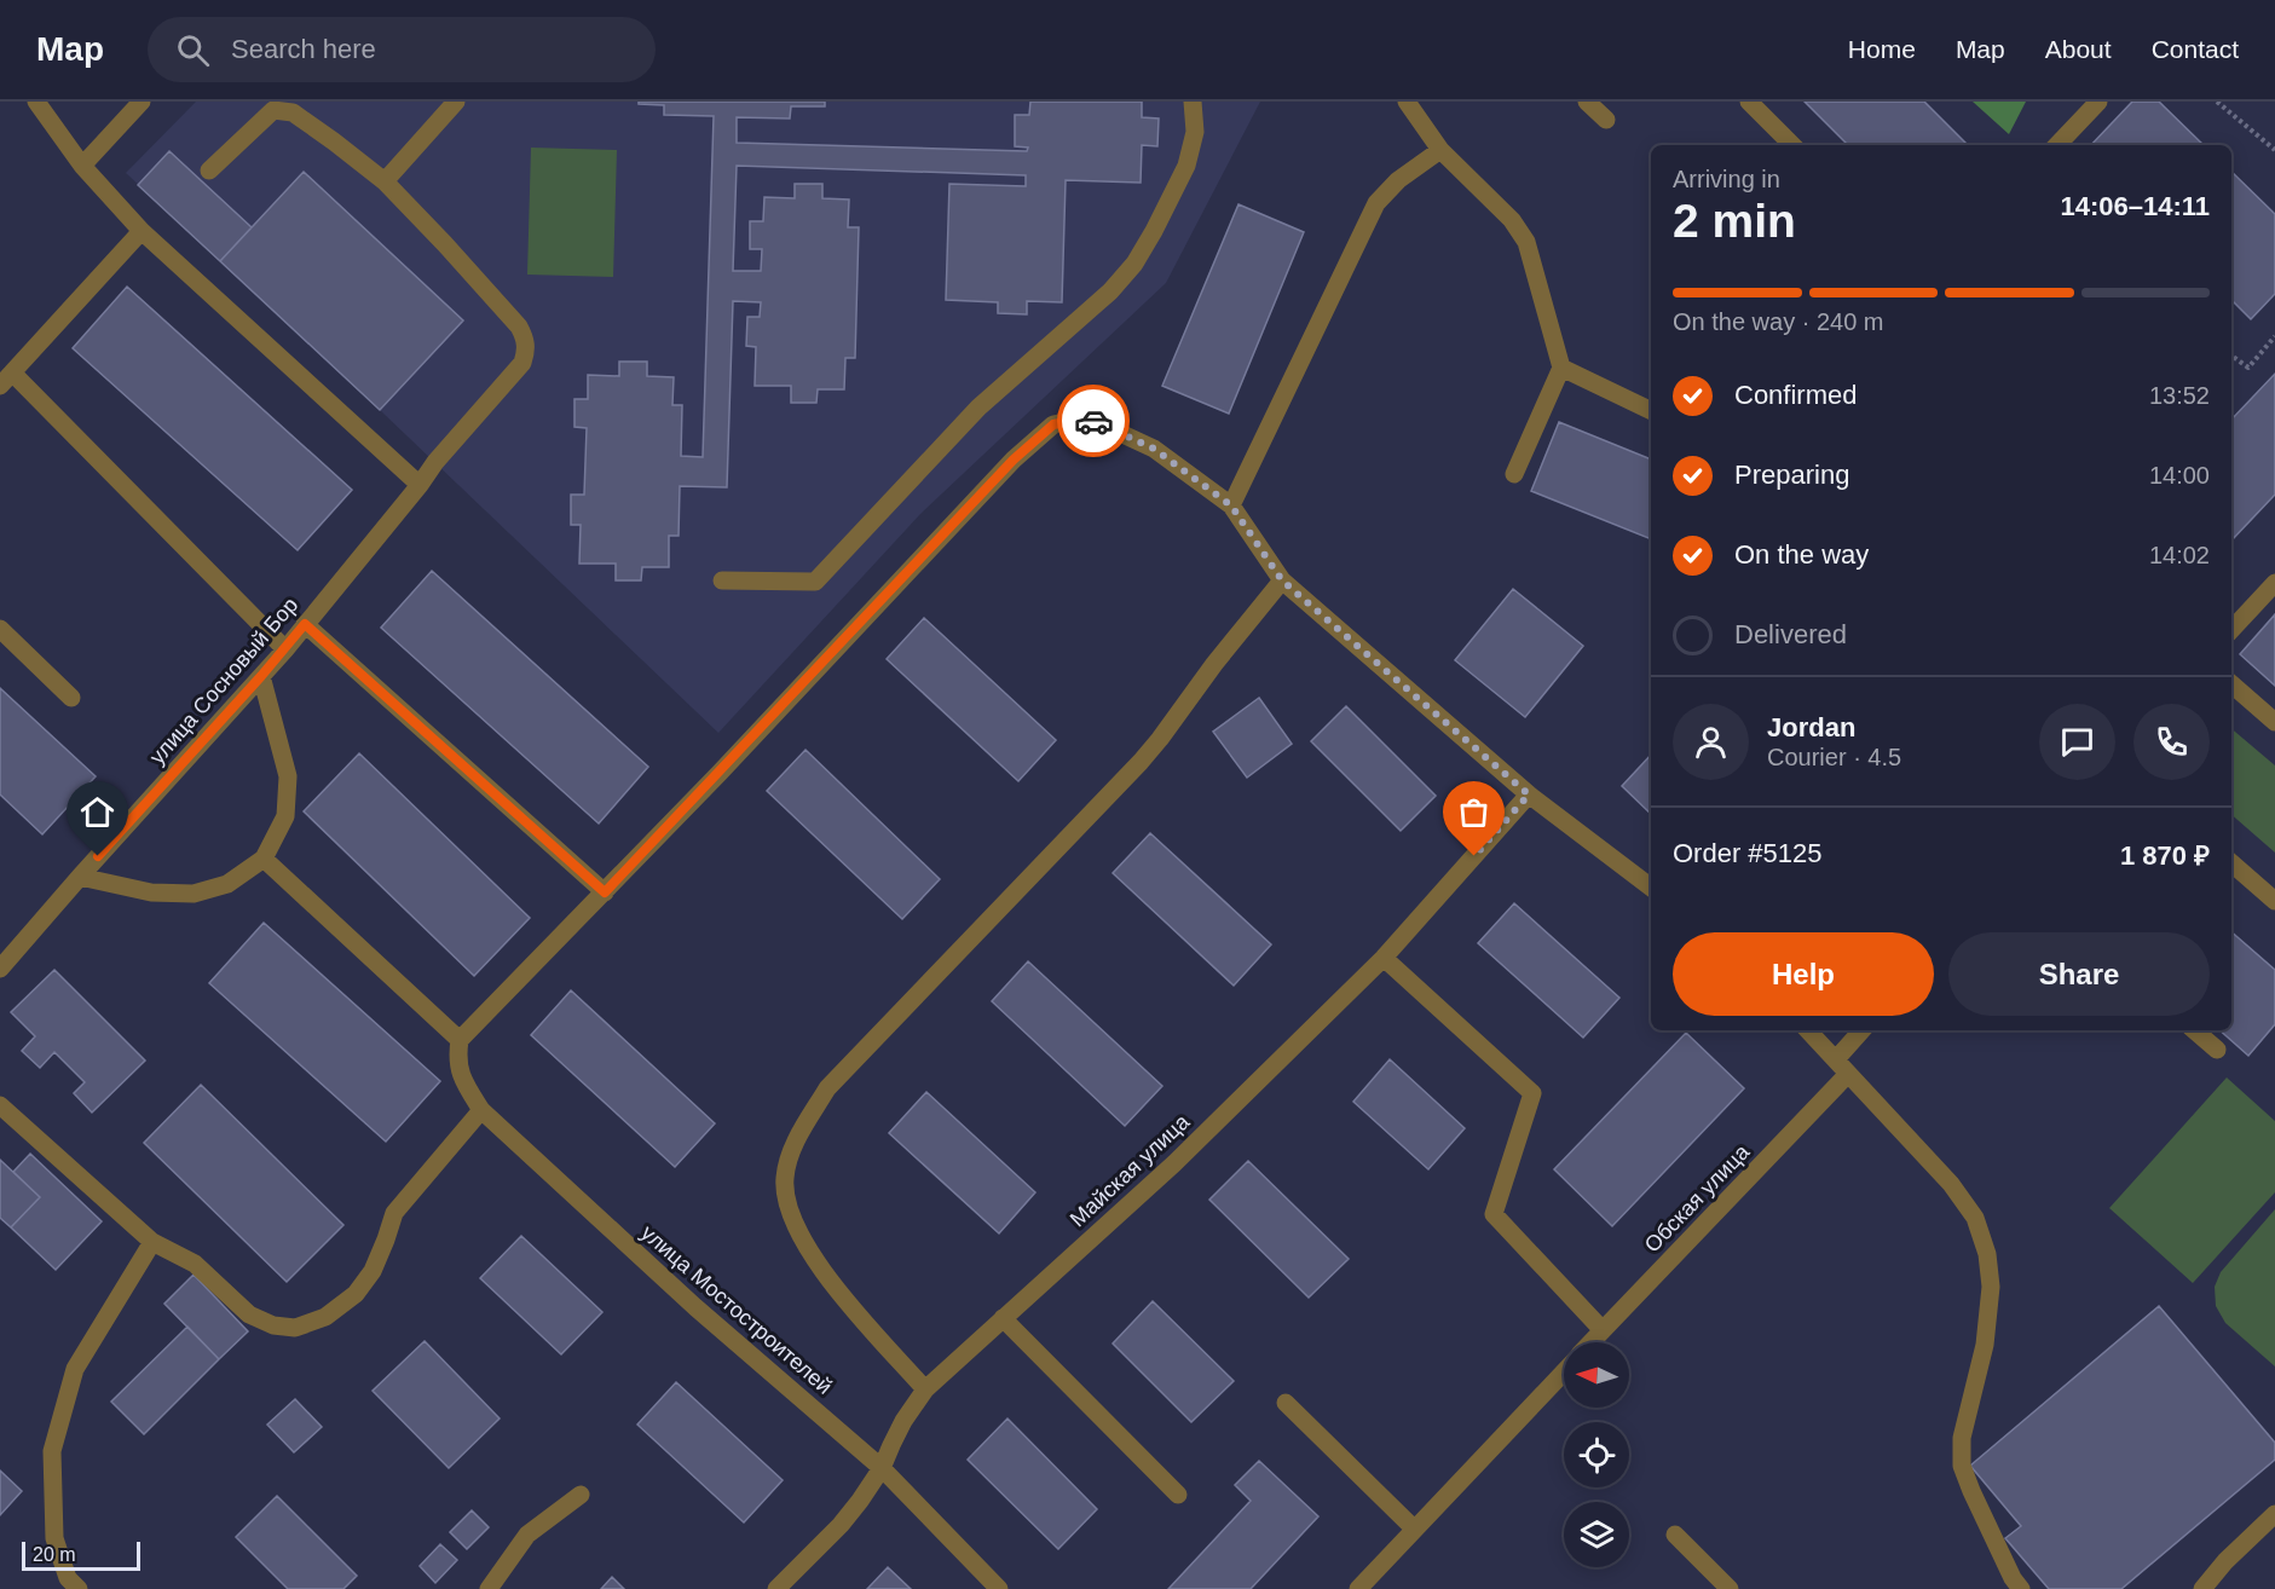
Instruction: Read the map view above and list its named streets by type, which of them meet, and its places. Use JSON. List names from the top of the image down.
{
  "streets": {
    "street": [
      "улица Сосновый Бор",
      "Майская улица",
      "Обская улица",
      "улица Мостостроителей"
    ]
  },
  "crossings": [
    ["Майская улица", "улица Мостостроителей"]
  ],
  "scale_bar": "20 m",
  "north": "left",
  "page": {
    "header": "Map",
    "search": "Search here",
    "nav": [
      "Home",
      "Map",
      "About",
      "Contact"
    ],
    "heading": ["2 min", "Arriving in", "14:06–14:11"],
    "panel": [
      "Jordan",
      "Courier · 4.5",
      "Order #5125",
      "1 870 ₽"
    ],
    "bar": "On the way · 240 m",
    "list": [
      ["Confirmed", "13:52"],
      ["Preparing", "14:00"],
      ["On the way", "14:02"],
      "Delivered"
    ],
    "buttons": ["Help", "Share"],
    "scale": "20 m"
  }
}
